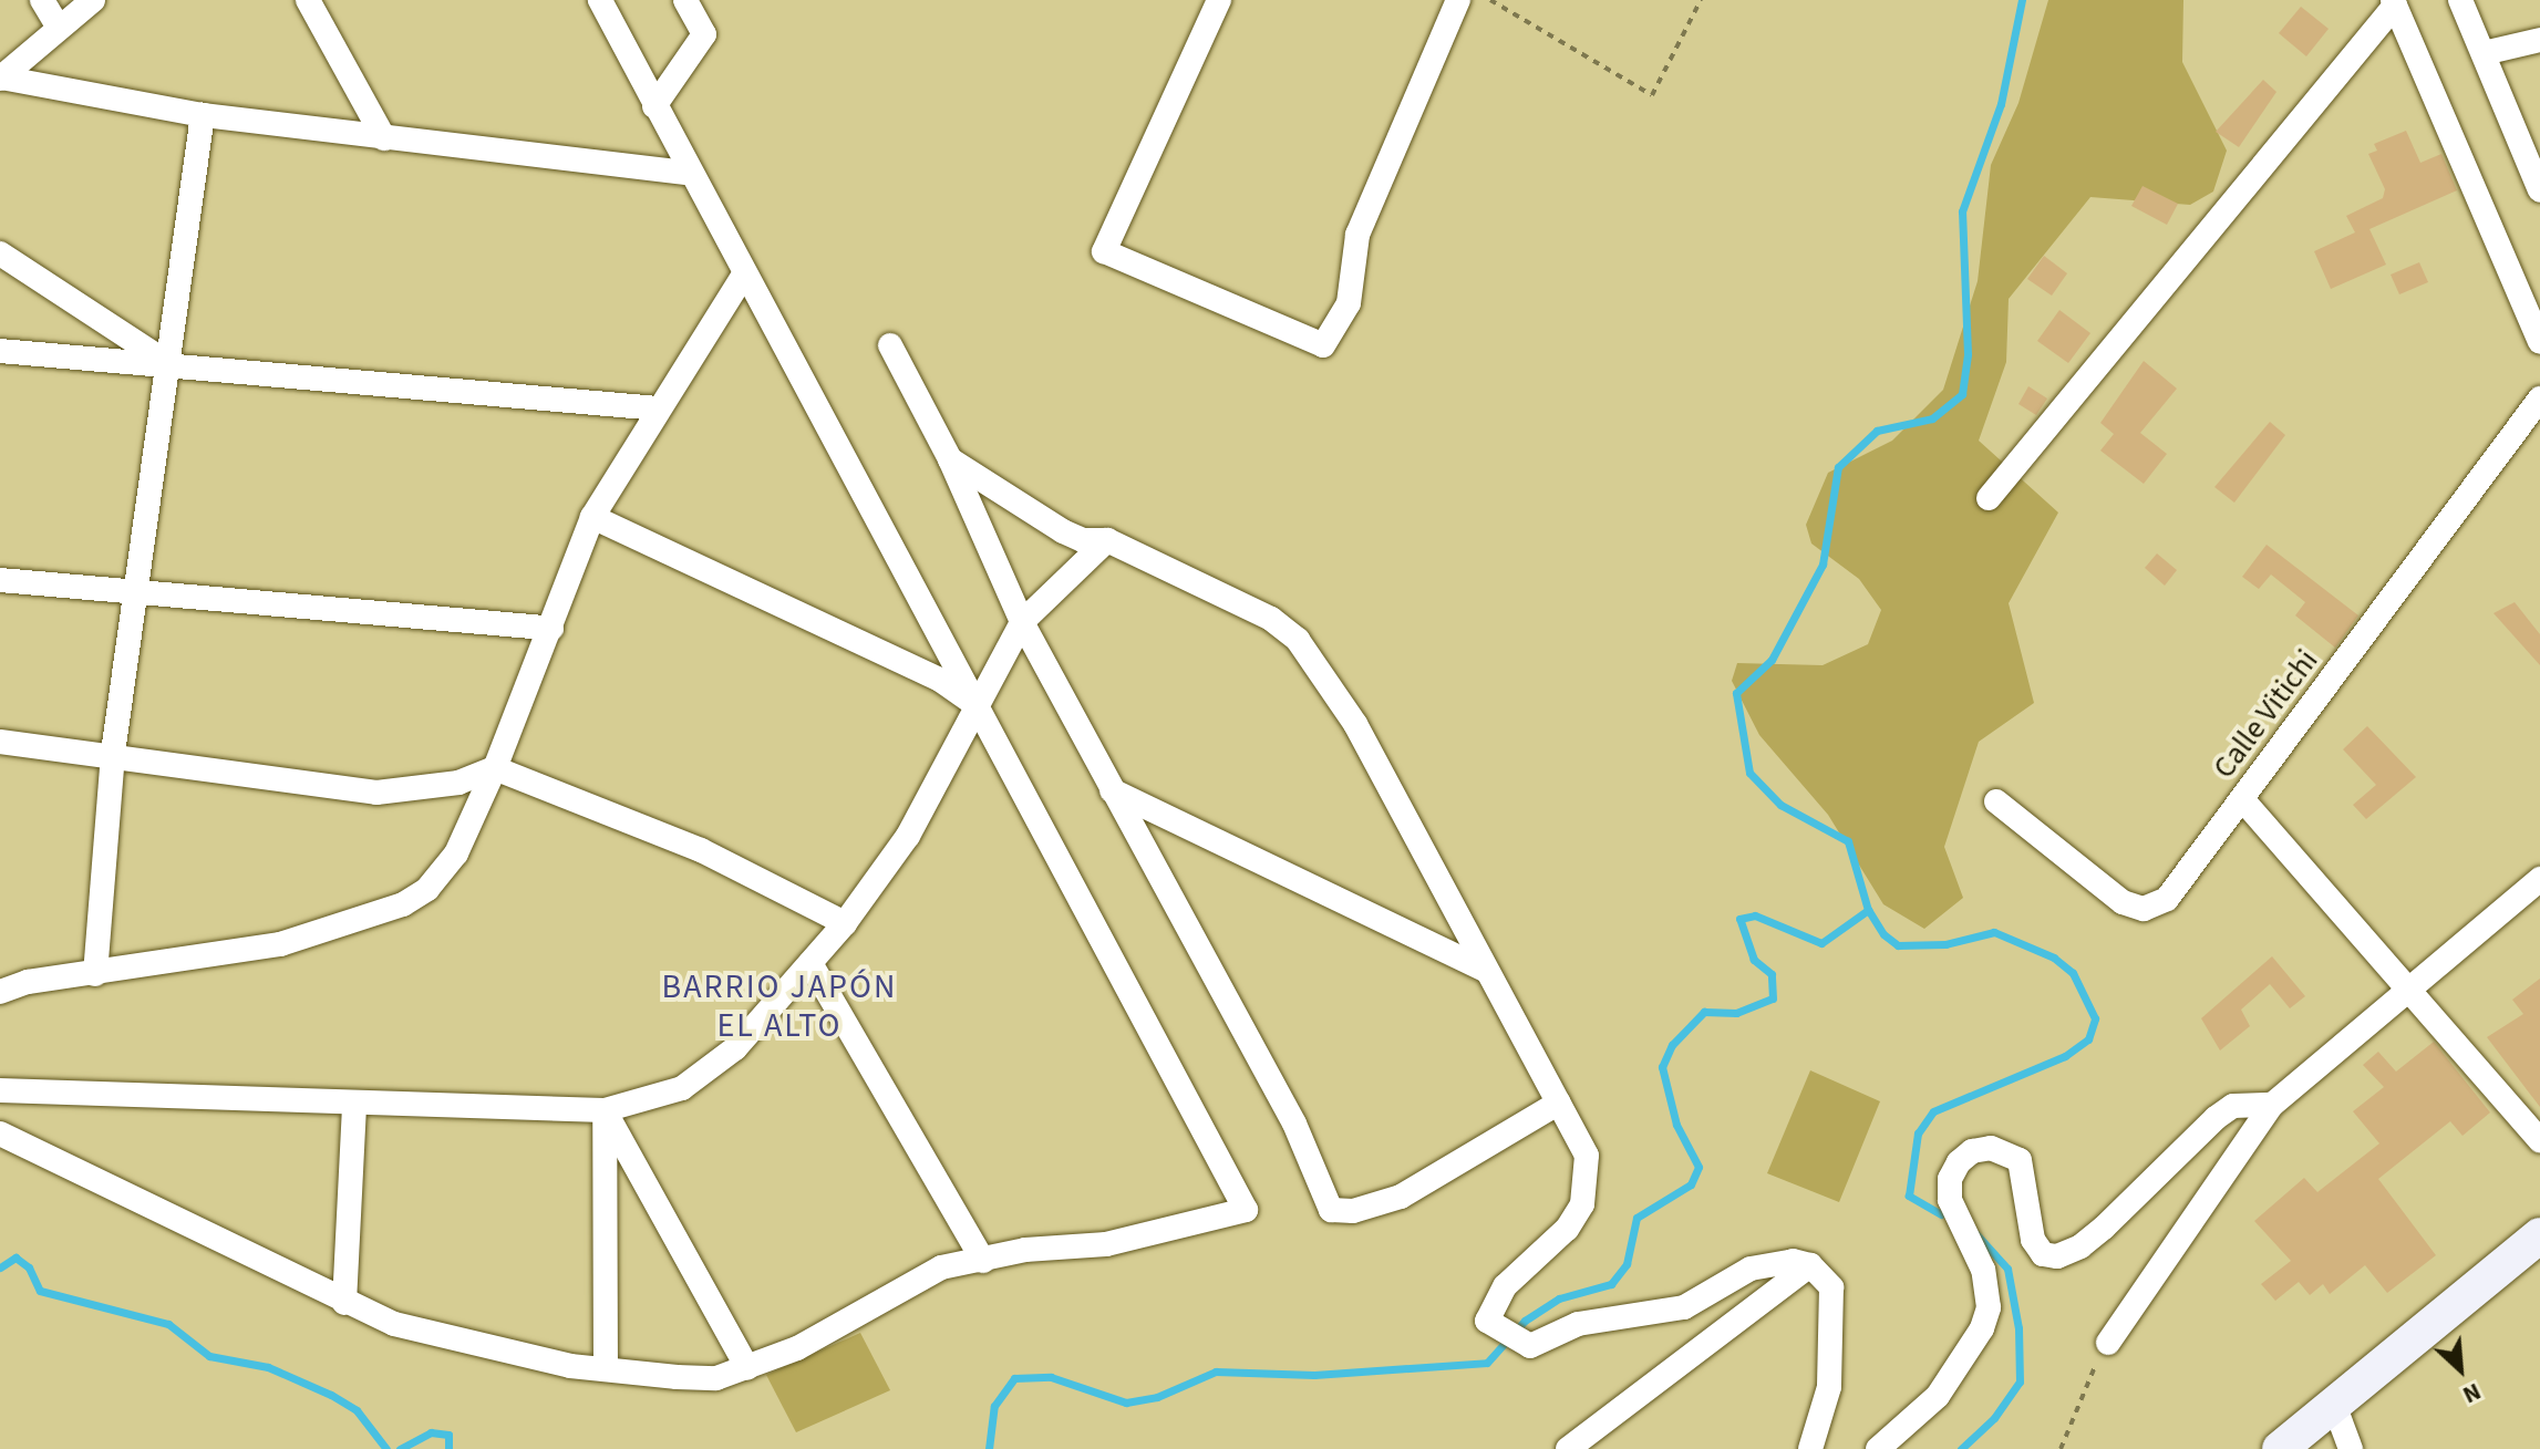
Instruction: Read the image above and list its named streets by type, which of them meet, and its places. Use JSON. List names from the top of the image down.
{
  "streets": {
    "street": ["Calle Vitichi"]
  },
  "districts": ["BARRIO JAPÓN EL ALTO"],
  "north": "bottom right"
}
